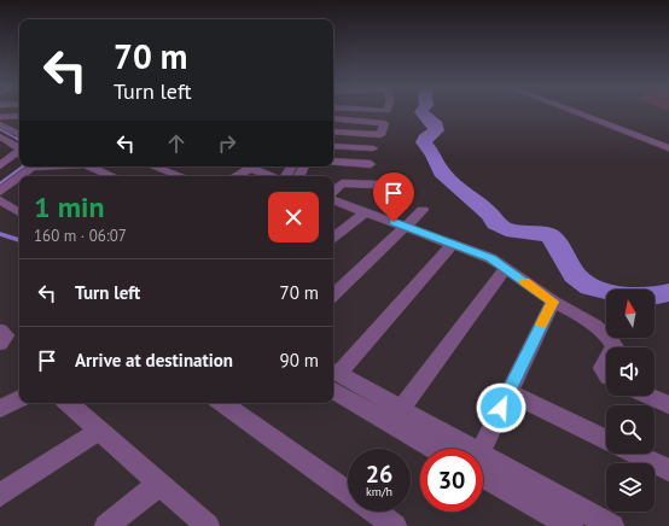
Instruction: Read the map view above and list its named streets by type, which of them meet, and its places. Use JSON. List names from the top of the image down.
{
  "north": "top",
  "page": {
    "turn": ["70 m", "Turn left"],
    "heading": ["1 min", "160 m · 06:07"],
    "list": [
      {
        "name": "Turn left",
        "value": "70 m"
      },
      {
        "name": "Arrive at destination",
        "value": "90 m"
      }
    ],
    "speed": "26 km/h",
    "limit": "30"
  }
}
